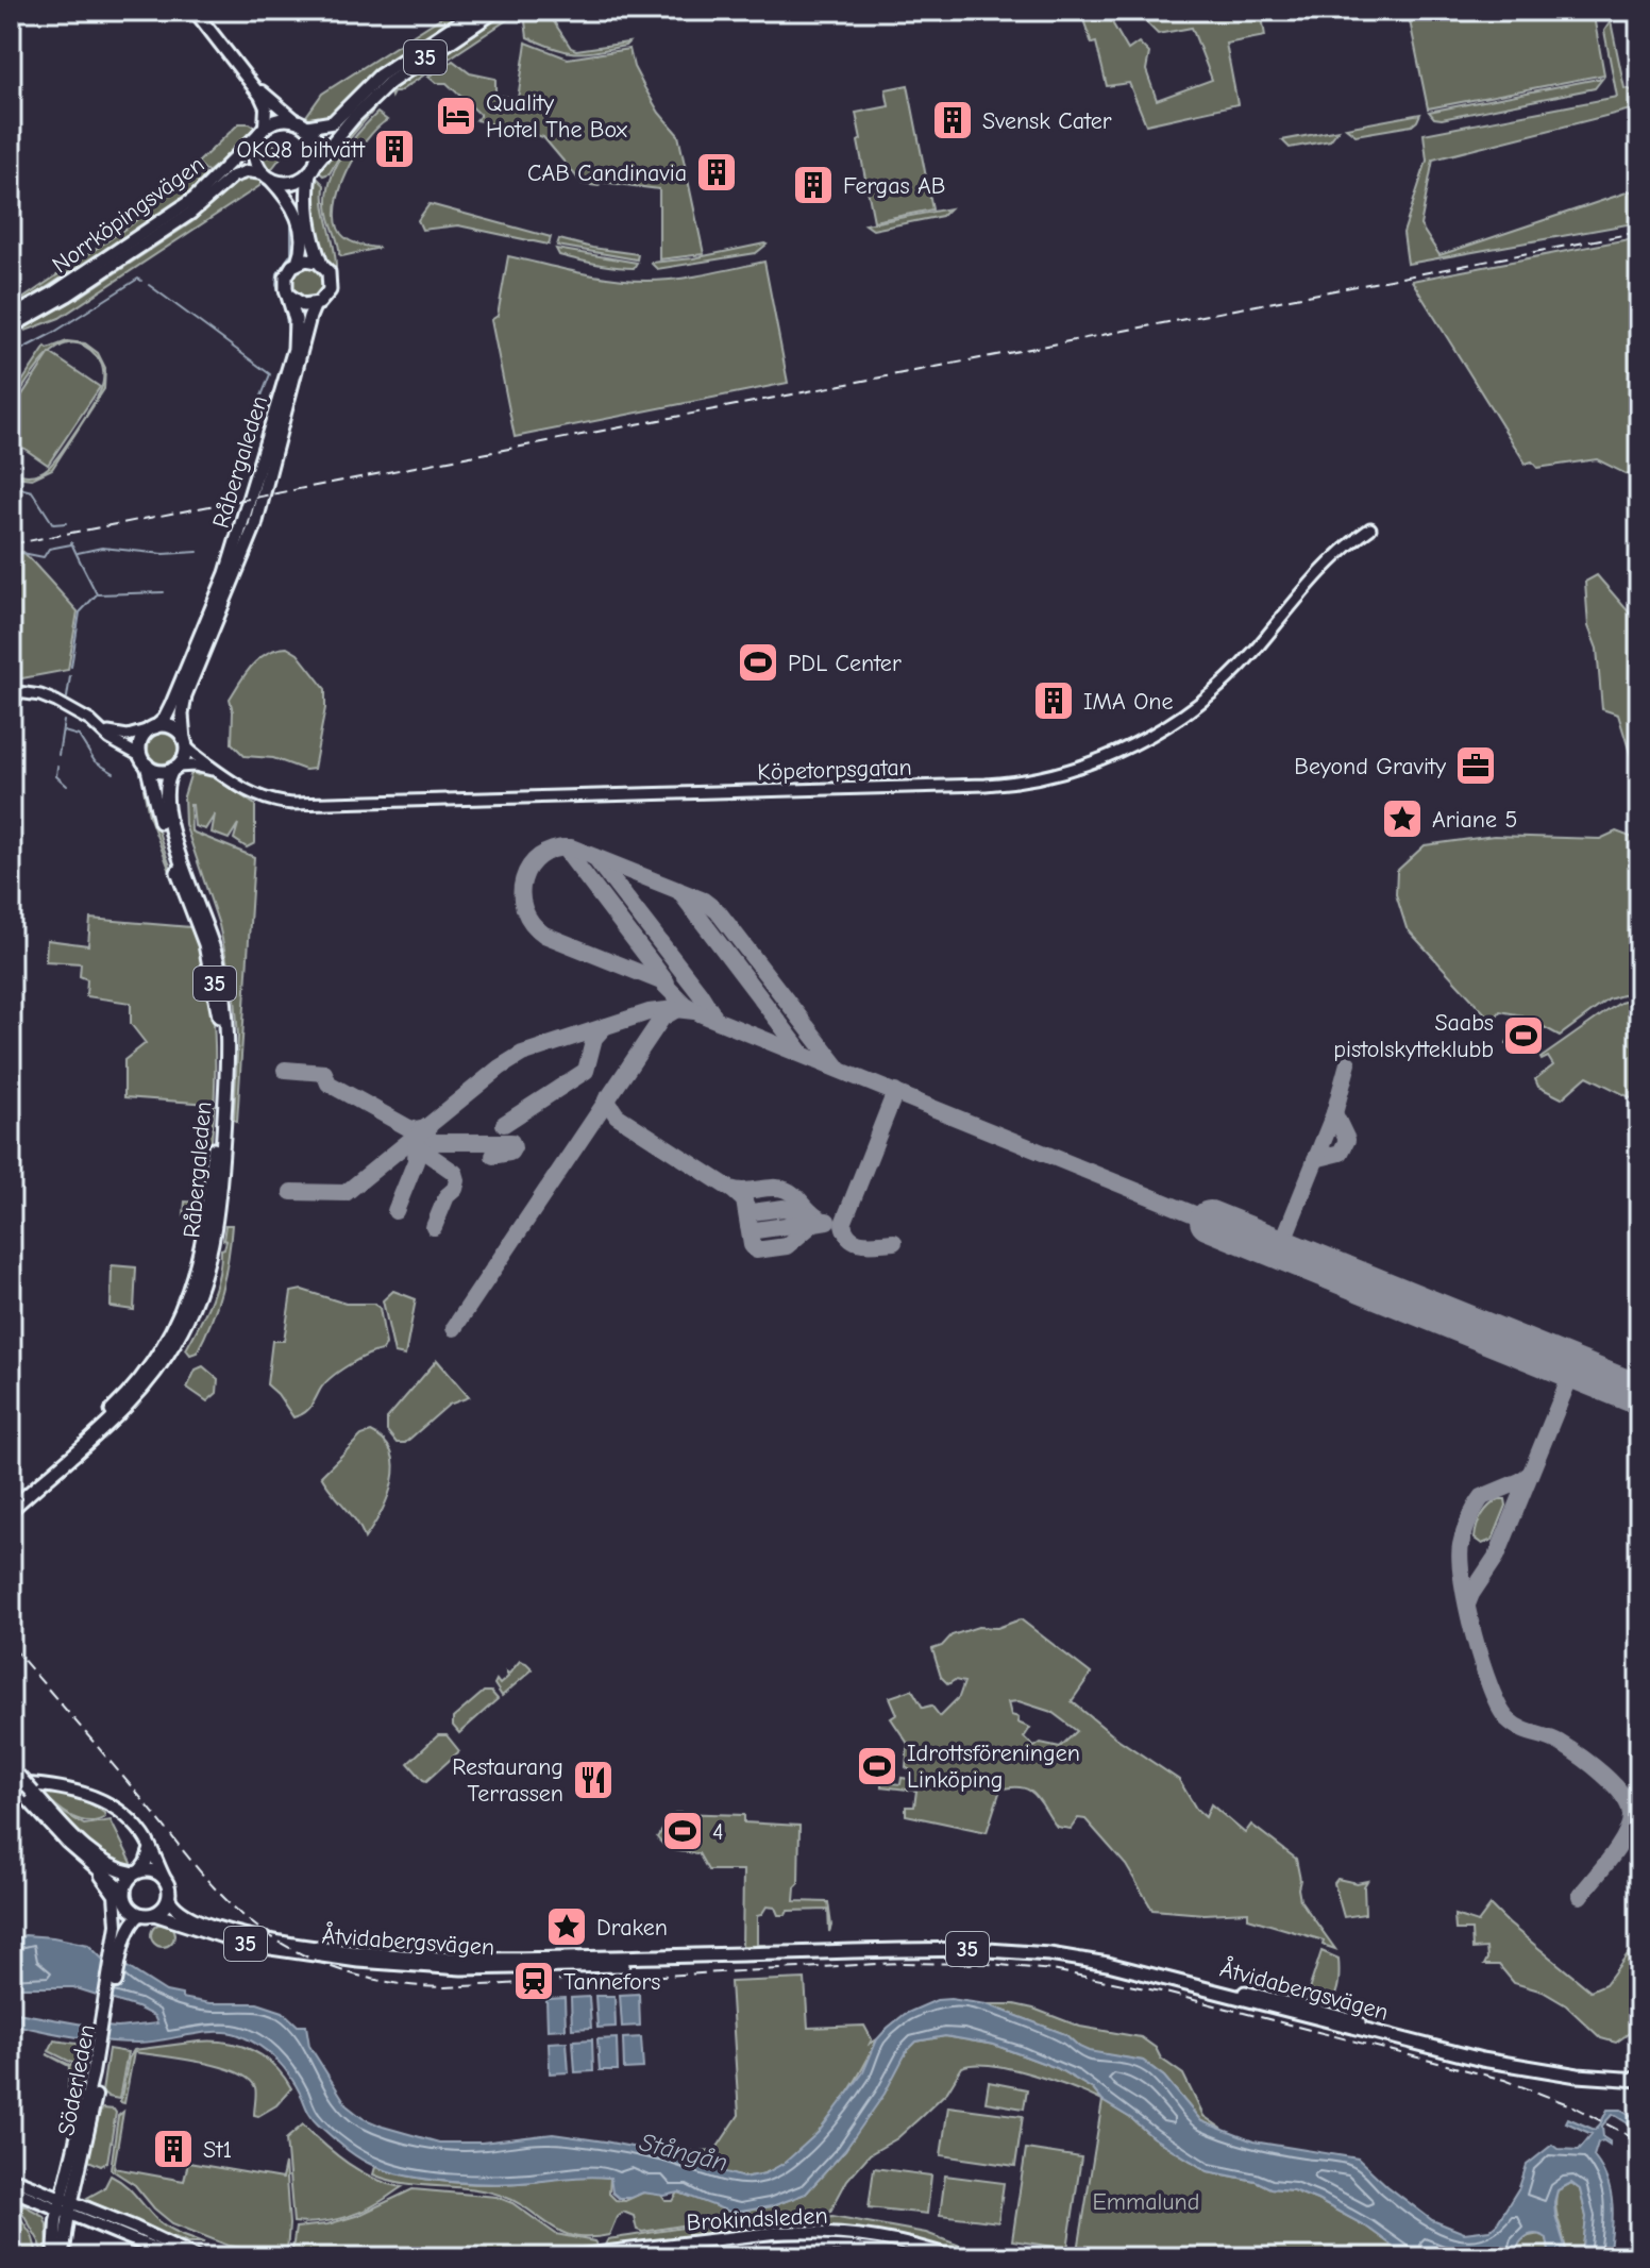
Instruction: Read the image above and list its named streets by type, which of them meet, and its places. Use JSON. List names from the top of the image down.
{
  "streets": {
    "main road": [
      "35",
      "Norrköpingsvägen",
      "Råbergaleden",
      "Åtvidabergsvägen",
      "Söderleden",
      "Brokindsleden"
    ],
    "street": ["Köpetorpsgatan"]
  },
  "crossings": [
    ["35", "Norrköpingsvägen"],
    ["35", "Råbergaleden"],
    ["35", "Köpetorpsgatan"],
    ["35", "Åtvidabergsvägen"],
    ["35", "Söderleden"],
    ["Råbergaleden", "Köpetorpsgatan"],
    ["Åtvidabergsvägen", "Söderleden"]
  ],
  "water": ["Stångån"],
  "parks": ["Emmalund"],
  "places": {
    "hotel": ["Quality Hotel The Box"],
    "building": [
      "Svensk Cater",
      "OKQ8 biltvätt",
      "CAB Candinavia",
      "Fergas AB",
      "IMA One",
      "St1"
    ],
    "sports": [
      "PDL Center",
      "Saabs pistolskytteklubb",
      "Idrottsföreningen Linköping",
      "4"
    ],
    "office": ["Beyond Gravity"],
    "place": ["Ariane 5", "Draken"],
    "restaurant": ["Restaurang Terrassen"],
    "station": ["Tannefors"]
  }
}
